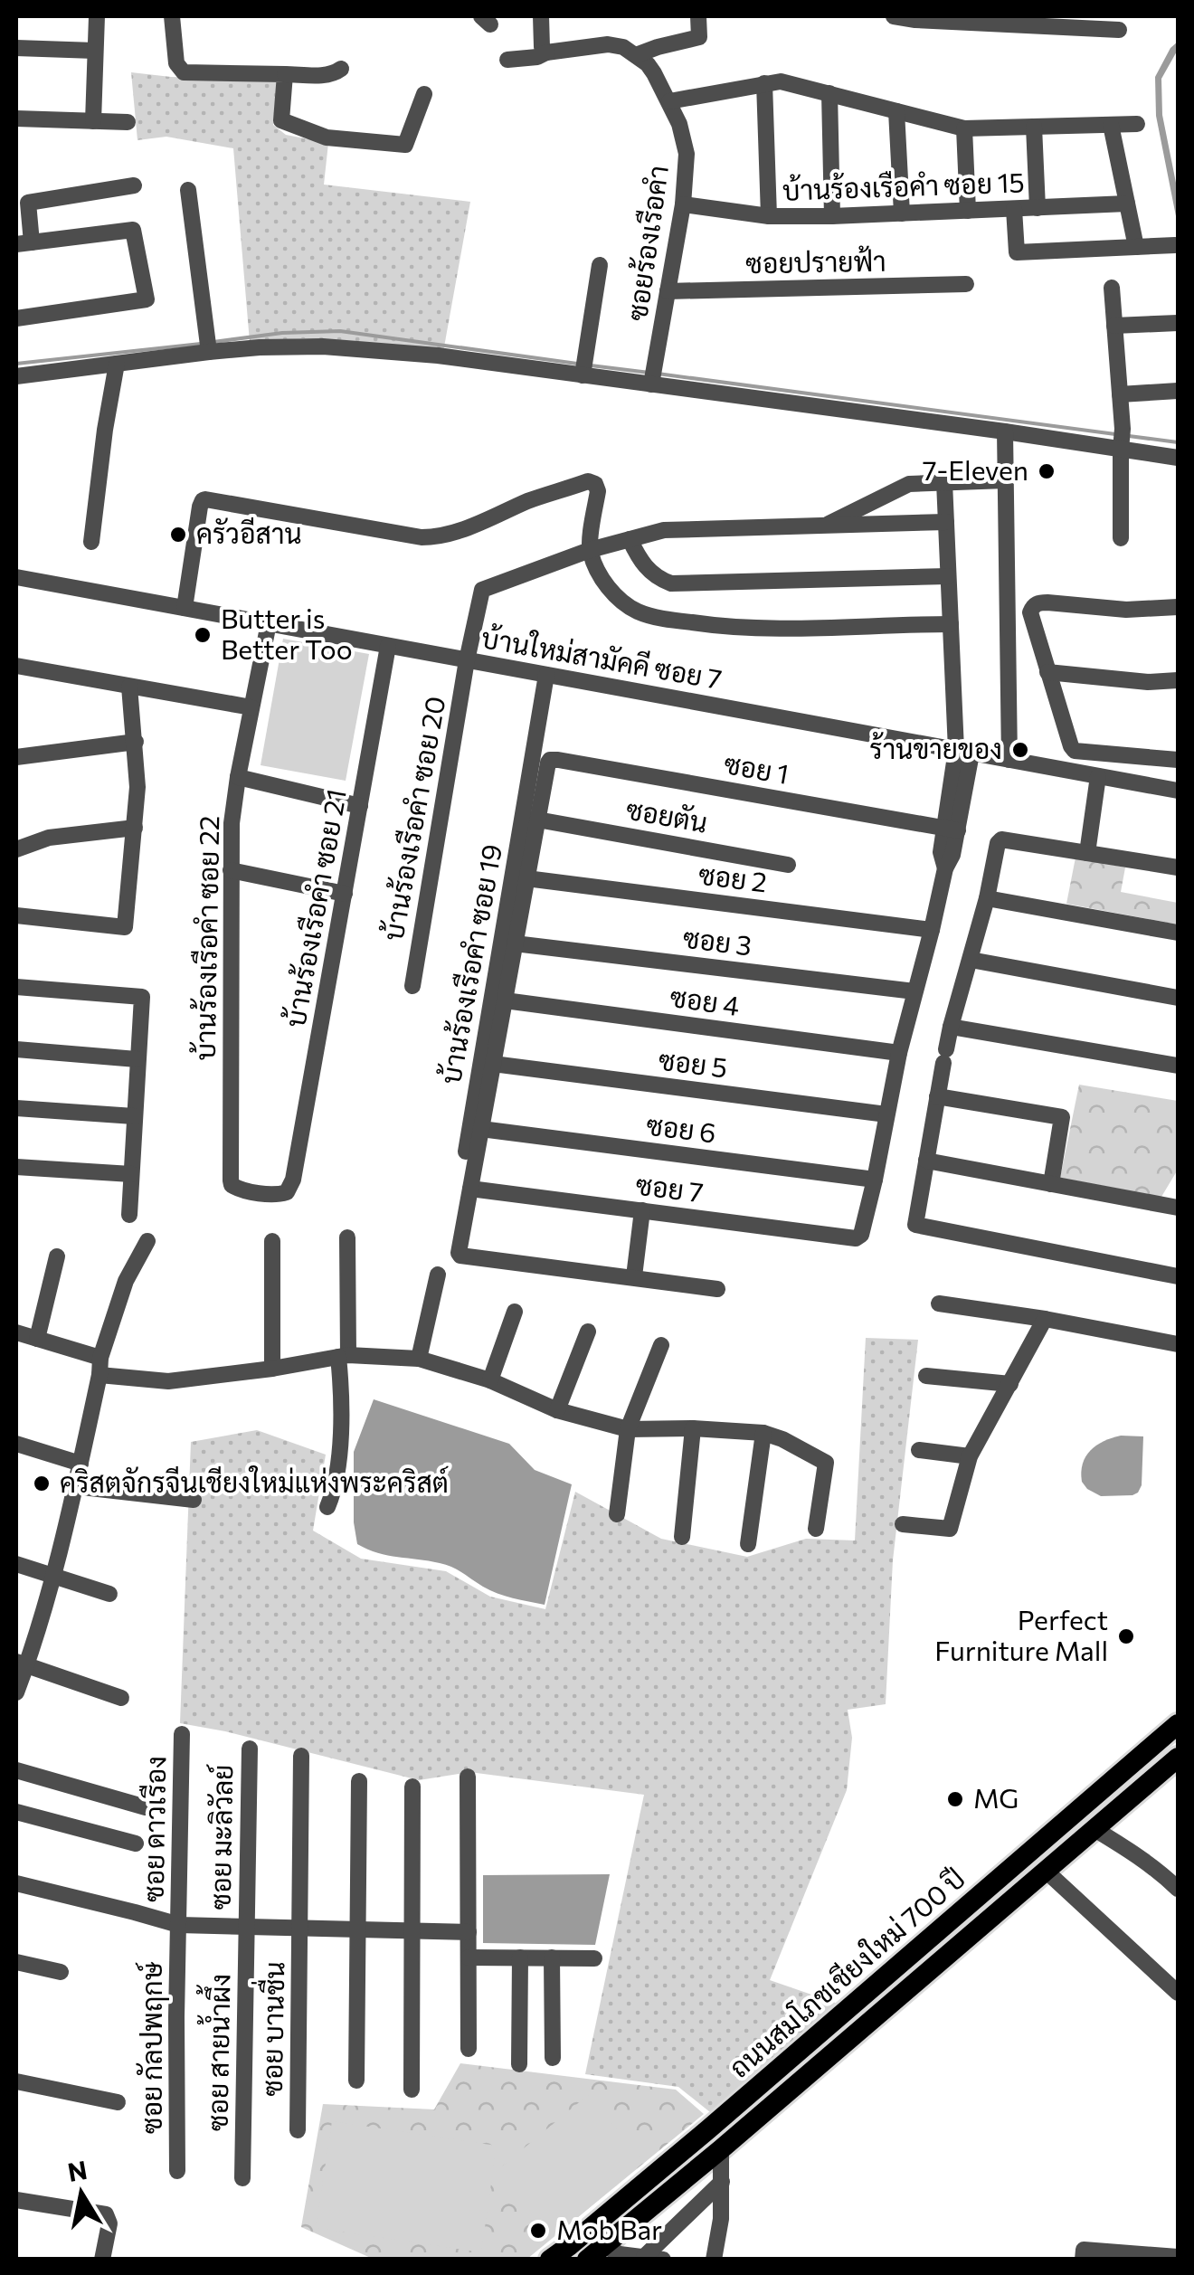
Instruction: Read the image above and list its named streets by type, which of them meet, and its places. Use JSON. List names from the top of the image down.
{
  "streets": {
    "main road": ["ถนนสมโภชเชียงใหม่ 700 ปี"],
    "street": [
      "บ้านร้องเรือคำ ซอย 15",
      "ซอยร้องเรือคำ",
      "ซอยปรายฟ้า",
      "บ้านใหม่สามัคคี ซอย 7",
      "ซอย 1",
      "ซอยตัน",
      "บ้านร้องเรือคำ ซอย 20",
      "ซอย 2",
      "บ้านร้องเรือคำ ซอย 21",
      "บ้านร้องเรือคำ ซอย 22",
      "ซอย 3",
      "บ้านร้องเรือคำ ซอย 19",
      "ซอย 4",
      "ซอย 5",
      "ซอย 6",
      "ซอย 7",
      "ซอย ดาวเรือง",
      "ซอย มะลิวัลย์",
      "ซอย บานชื่น",
      "ซอย กัลปพฤกษ์",
      "ซอย สายน้ำผึ้ง"
    ]
  },
  "crossings": [
    ["บ้านร้องเรือคำ ซอย 15", "ซอยร้องเรือคำ"],
    ["ซอยร้องเรือคำ", "ซอยปรายฟ้า"],
    ["บ้านใหม่สามัคคี ซอย 7", "บ้านร้องเรือคำ ซอย 20"],
    ["บ้านใหม่สามัคคี ซอย 7", "บ้านร้องเรือคำ ซอย 21"],
    ["บ้านใหม่สามัคคี ซอย 7", "บ้านร้องเรือคำ ซอย 22"],
    ["บ้านใหม่สามัคคี ซอย 7", "บ้านร้องเรือคำ ซอย 19"],
    ["ซอย 1", "ซอยตัน"],
    ["บ้านร้องเรือคำ ซอย 21", "บ้านร้องเรือคำ ซอย 22"],
    ["ซอย 6", "ซอย 7"],
    ["ซอย ดาวเรือง", "ซอย กัลปพฤกษ์"],
    ["ซอย มะลิวัลย์", "ซอย สายน้ำผึ้ง"]
  ],
  "places": [
    "7-Eleven",
    "ครัวอีสาน",
    "Butter is Better Too",
    "ร้านขายของ",
    "คริสตจักรจีนเชียงใหม่แห่งพระคริสต์",
    "Perfect Furniture Mall",
    "MG",
    "Mob Bar"
  ],
  "north": "top"
}
